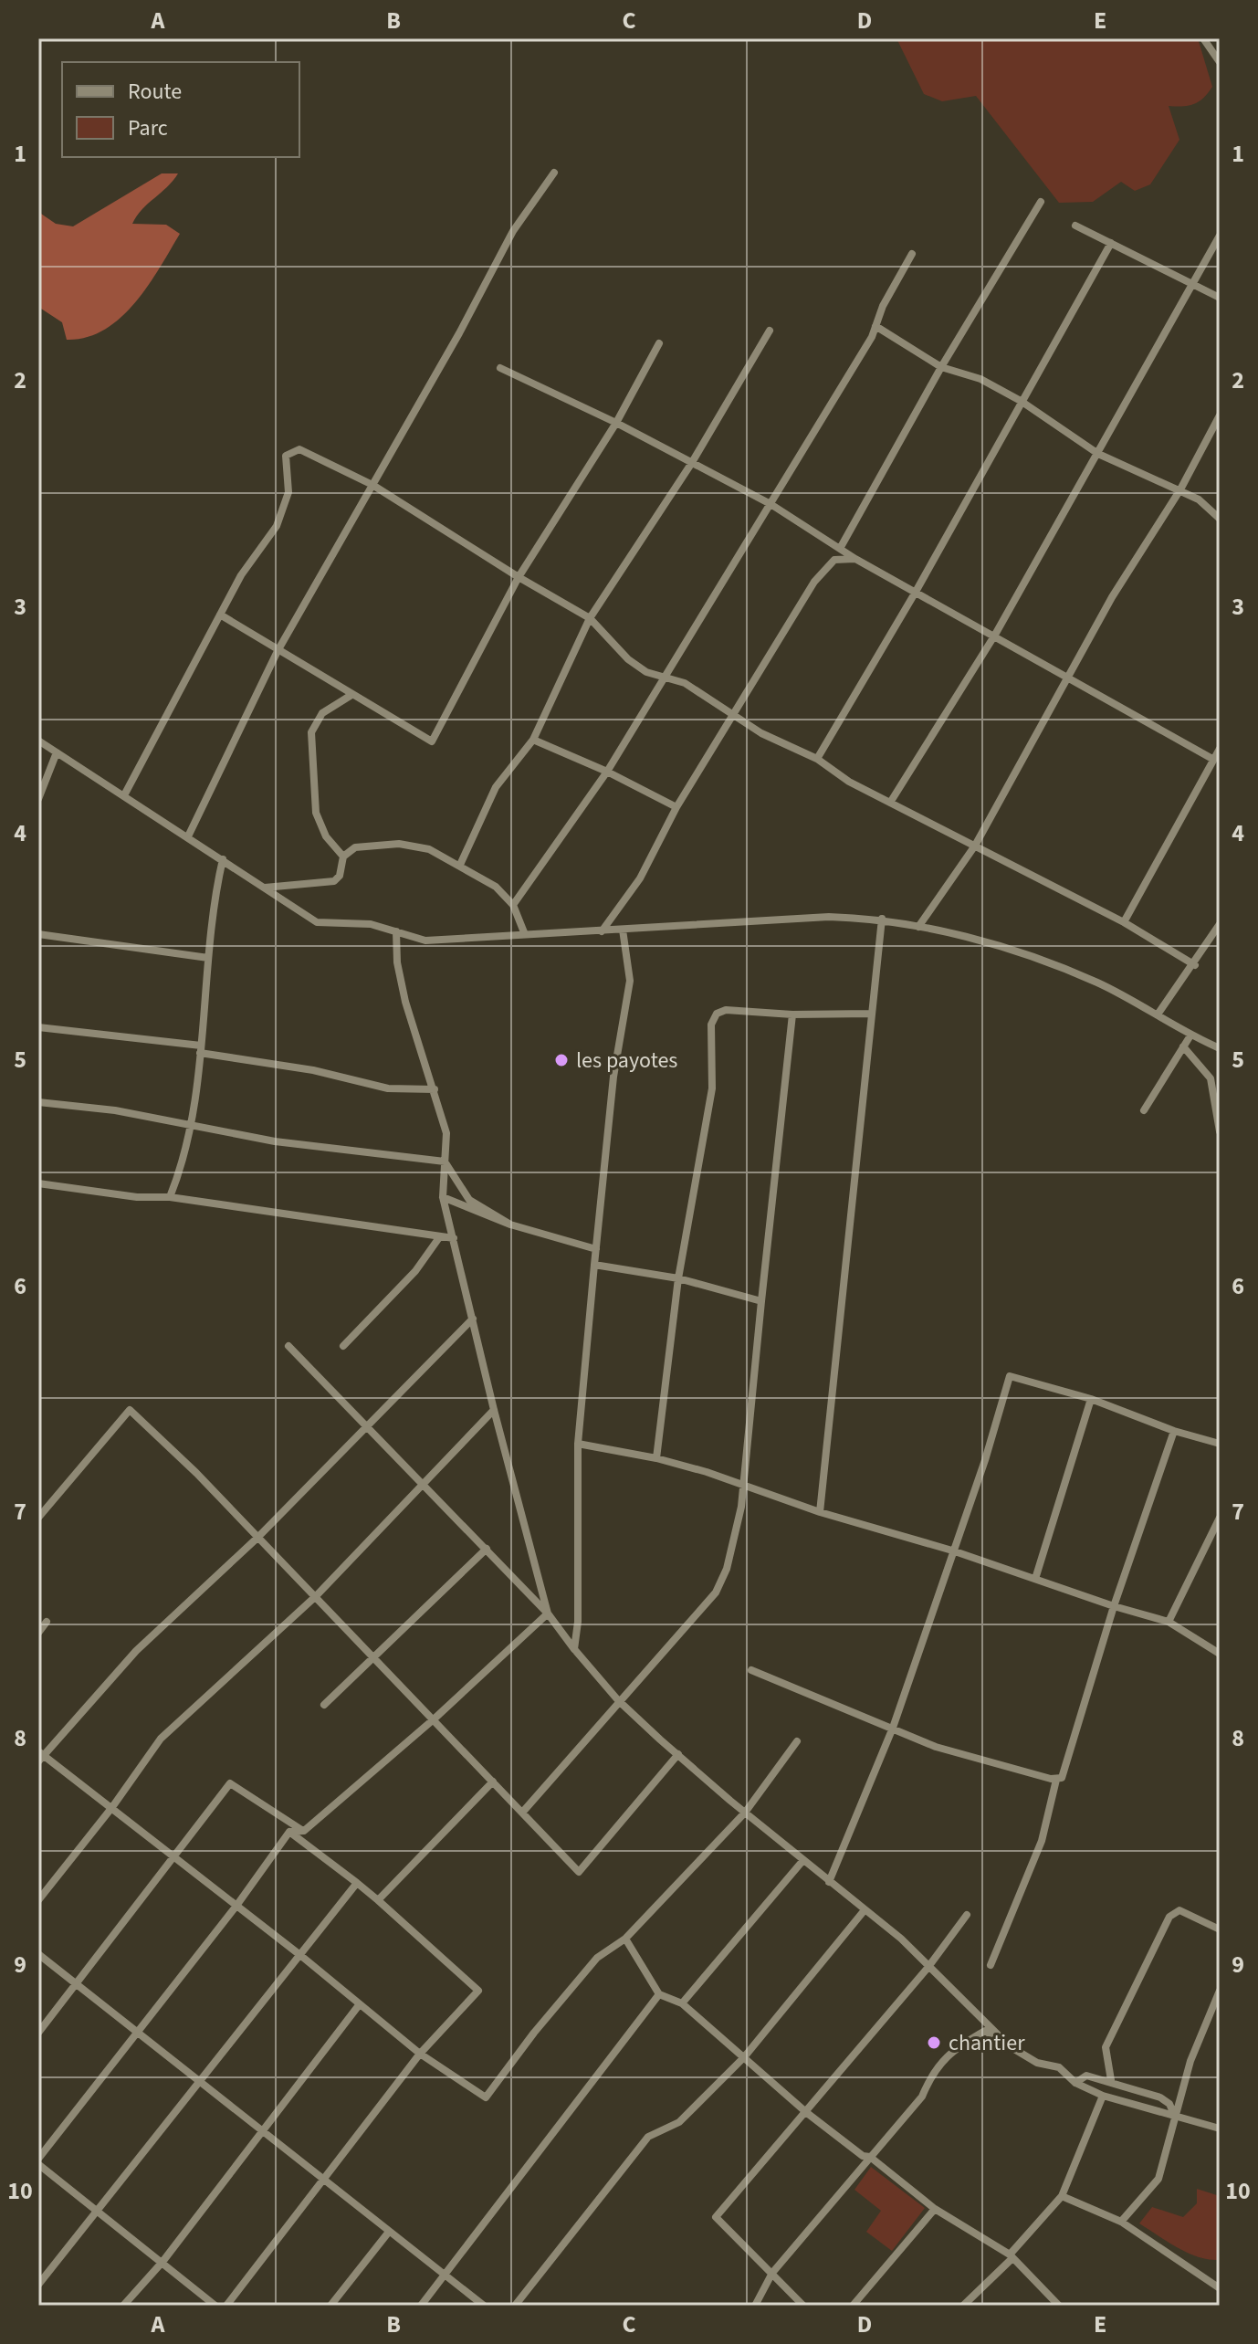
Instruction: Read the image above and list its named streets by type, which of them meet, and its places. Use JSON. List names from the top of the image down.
{
  "places": ["les payotes", "chantier"],
  "legend": ["Route", "Parc"],
  "grid": {
    "columns": [
      "A",
      "B",
      "C",
      "D",
      "E"
    ],
    "rows": [
      "1",
      "2",
      "3",
      "4",
      "5",
      "6",
      "7",
      "8",
      "9",
      "10"
    ]
  }
}
